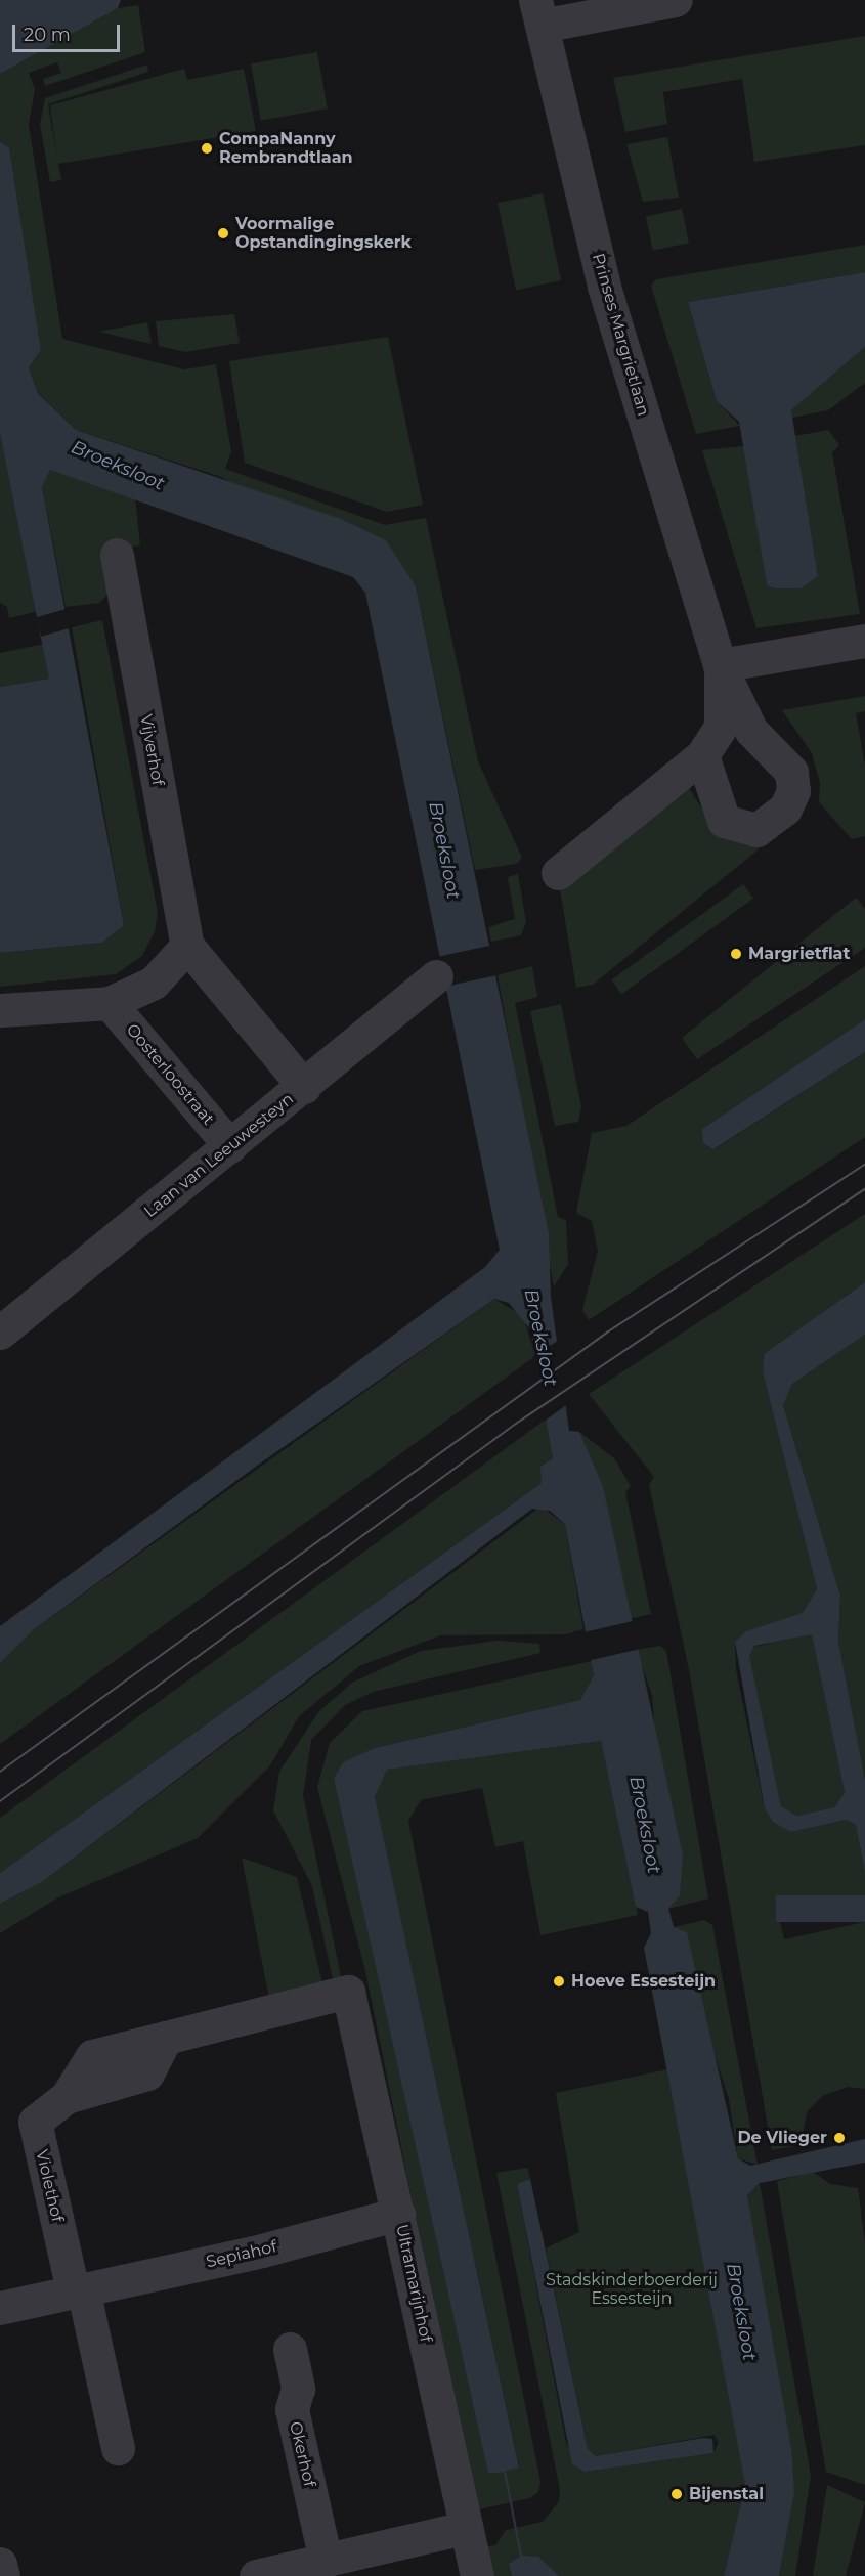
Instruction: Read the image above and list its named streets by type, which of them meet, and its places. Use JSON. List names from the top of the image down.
{
  "streets": {
    "street": [
      "Prinses Margrietlaan",
      "Vijverhof",
      "Oosterloostraat",
      "Laan van Leeuwesteyn",
      "Violethof",
      "Sepiahof",
      "Ultramarijnhof",
      "Okerhof"
    ]
  },
  "crossings": [
    ["Vijverhof", "Laan van Leeuwesteyn"],
    ["Oosterloostraat", "Laan van Leeuwesteyn"],
    ["Violethof", "Sepiahof"],
    ["Violethof", "Ultramarijnhof"],
    ["Sepiahof", "Ultramarijnhof"]
  ],
  "water": ["Broeksloot"],
  "parks": ["Stadskinderboerderij Essesteijn"],
  "places": [
    "CompaNanny Rembrandtlaan",
    "Voormalige Opstandingingskerk",
    "Margrietflat",
    "Hoeve Essesteijn",
    "De Vlieger",
    "Bijenstal"
  ],
  "scale_bar": "20 m"
}
